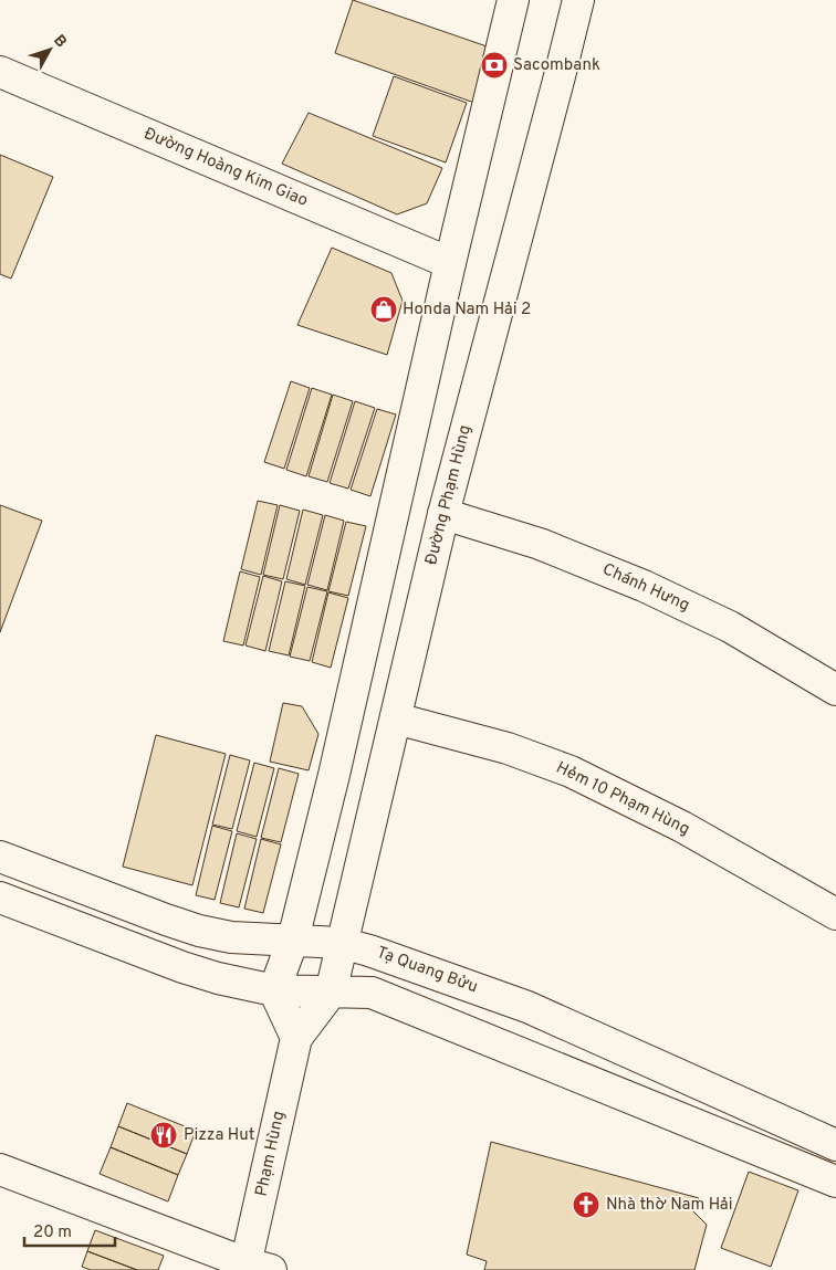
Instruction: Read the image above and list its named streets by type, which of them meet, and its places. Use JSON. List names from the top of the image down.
{
  "streets": {
    "main road": [
      "Đường Hoàng Kim Giao",
      "Đường Phạm Hùng",
      "Chánh Hưng",
      "Hẻm 10 Phạm Hùng",
      "Tạ Quang Bửu",
      "Phạm Hùng"
    ]
  },
  "crossings": [
    ["Đường Phạm Hùng", "Chánh Hưng"],
    ["Đường Phạm Hùng", "Hẻm 10 Phạm Hùng"],
    ["Đường Phạm Hùng", "Tạ Quang Bửu"],
    ["Đường Phạm Hùng", "Phạm Hùng"]
  ],
  "places": {
    "bank": ["Sacombank"],
    "shop": ["Honda Nam Hải 2"],
    "restaurant": ["Pizza Hut"],
    "church": ["Nhà thờ Nam Hải"]
  },
  "scale_bar": "20 m",
  "north": "top right"
}
